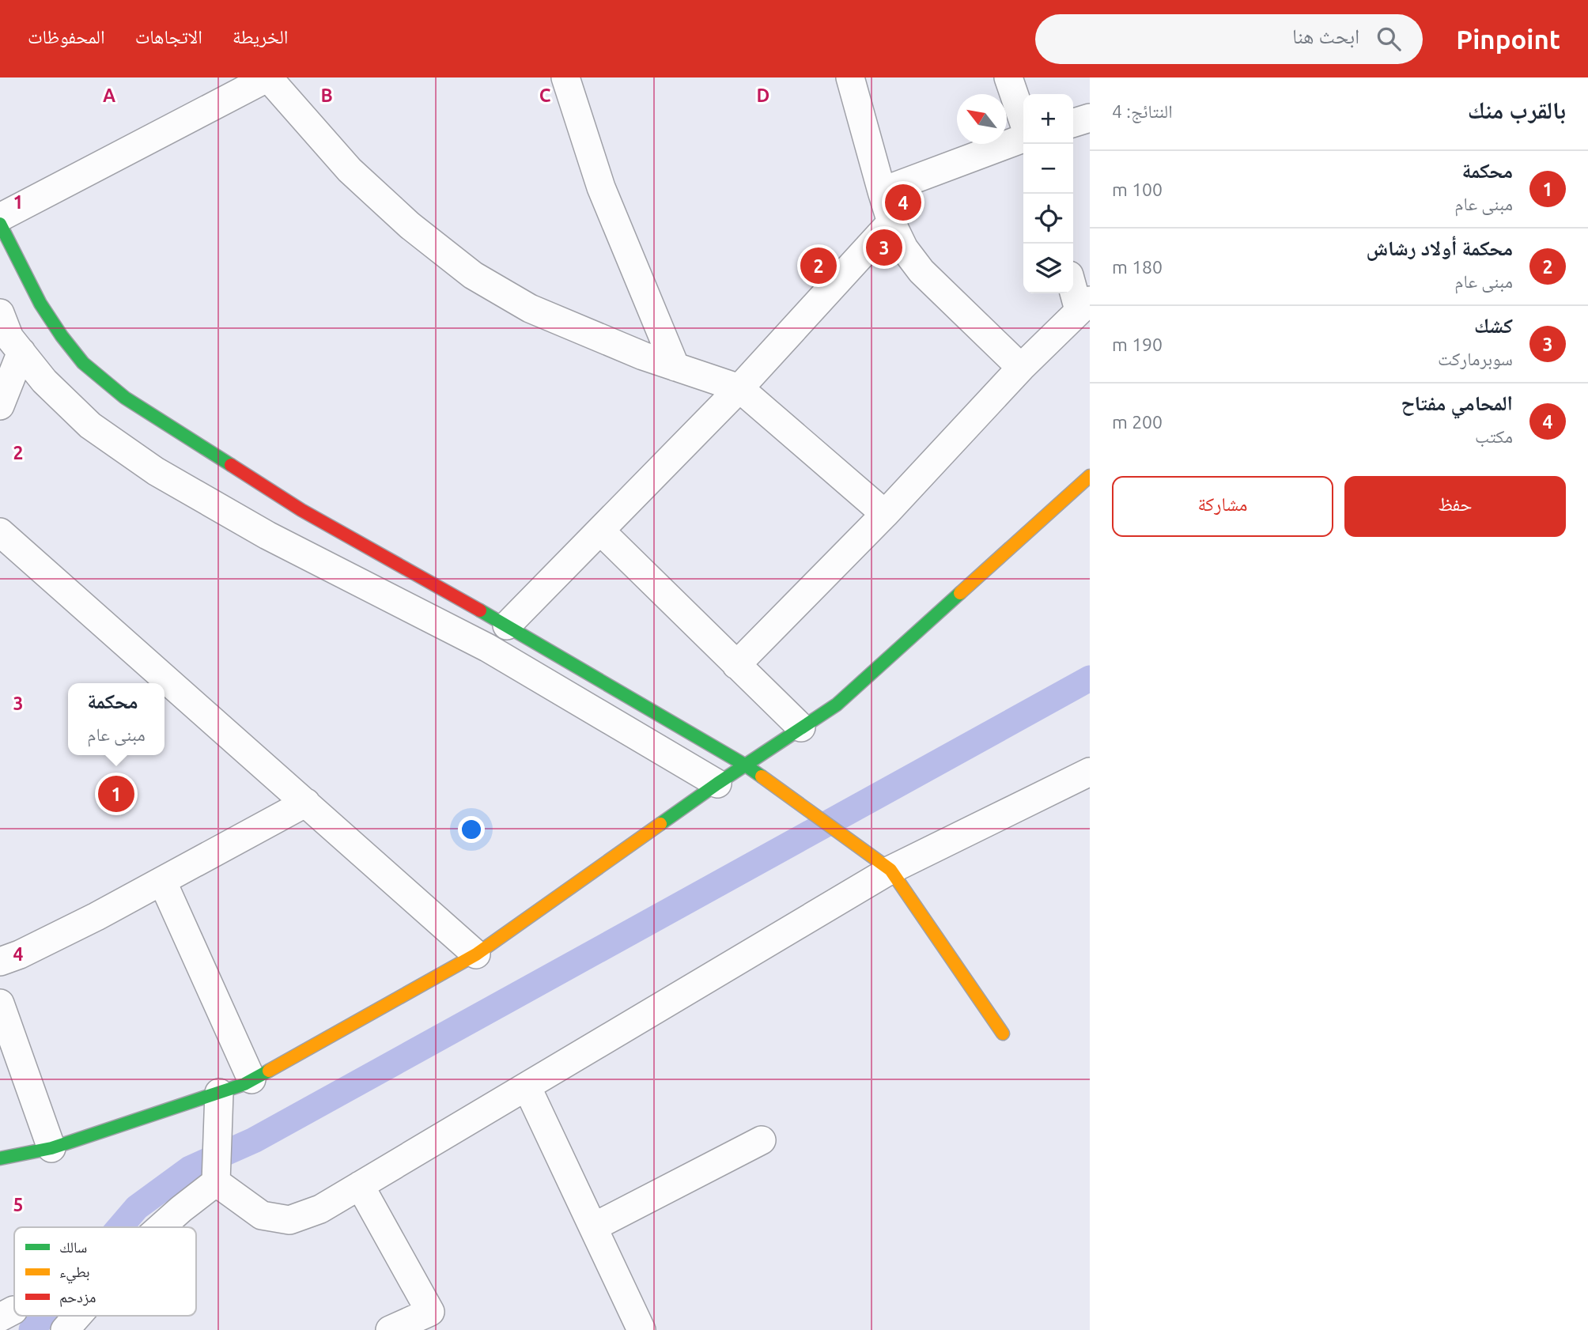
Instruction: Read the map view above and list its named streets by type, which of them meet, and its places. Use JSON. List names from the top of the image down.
{
  "legend": ["سالك", "بطيء", "مزدحم"],
  "north": "top left",
  "page": {
    "header": "Pinpoint",
    "search": "ابحث هنا",
    "nav": ["الخريطة", "الاتجاهات", "المحفوظات"],
    "heading": ["بالقرب منك", "النتائج: 4"],
    "map_buttons": ["+", "−"],
    "list": [
      {
        "mark": "1",
        "name": "محكمة",
        "note": "مبنى عام",
        "value": "100 m"
      },
      {
        "mark": "2",
        "name": "محكمة أولاد رشاش",
        "note": "مبنى عام",
        "value": "180 m"
      },
      {
        "mark": "3",
        "name": "كشك",
        "note": "سوبرماركت",
        "value": "190 m"
      },
      {
        "mark": "4",
        "name": "المحامي مفتاح",
        "note": "مكتب",
        "value": "200 m"
      }
    ],
    "pins": [
      "4",
      "3",
      "2",
      "1"
    ],
    "buttons": ["حفظ", "مشاركة"],
    "popup": ["محكمة", "مبنى عام"]
  },
  "grid": {
    "columns": [
      "A",
      "B",
      "C",
      "D"
    ],
    "rows": [
      "1",
      "2",
      "3",
      "4",
      "5"
    ]
  }
}
